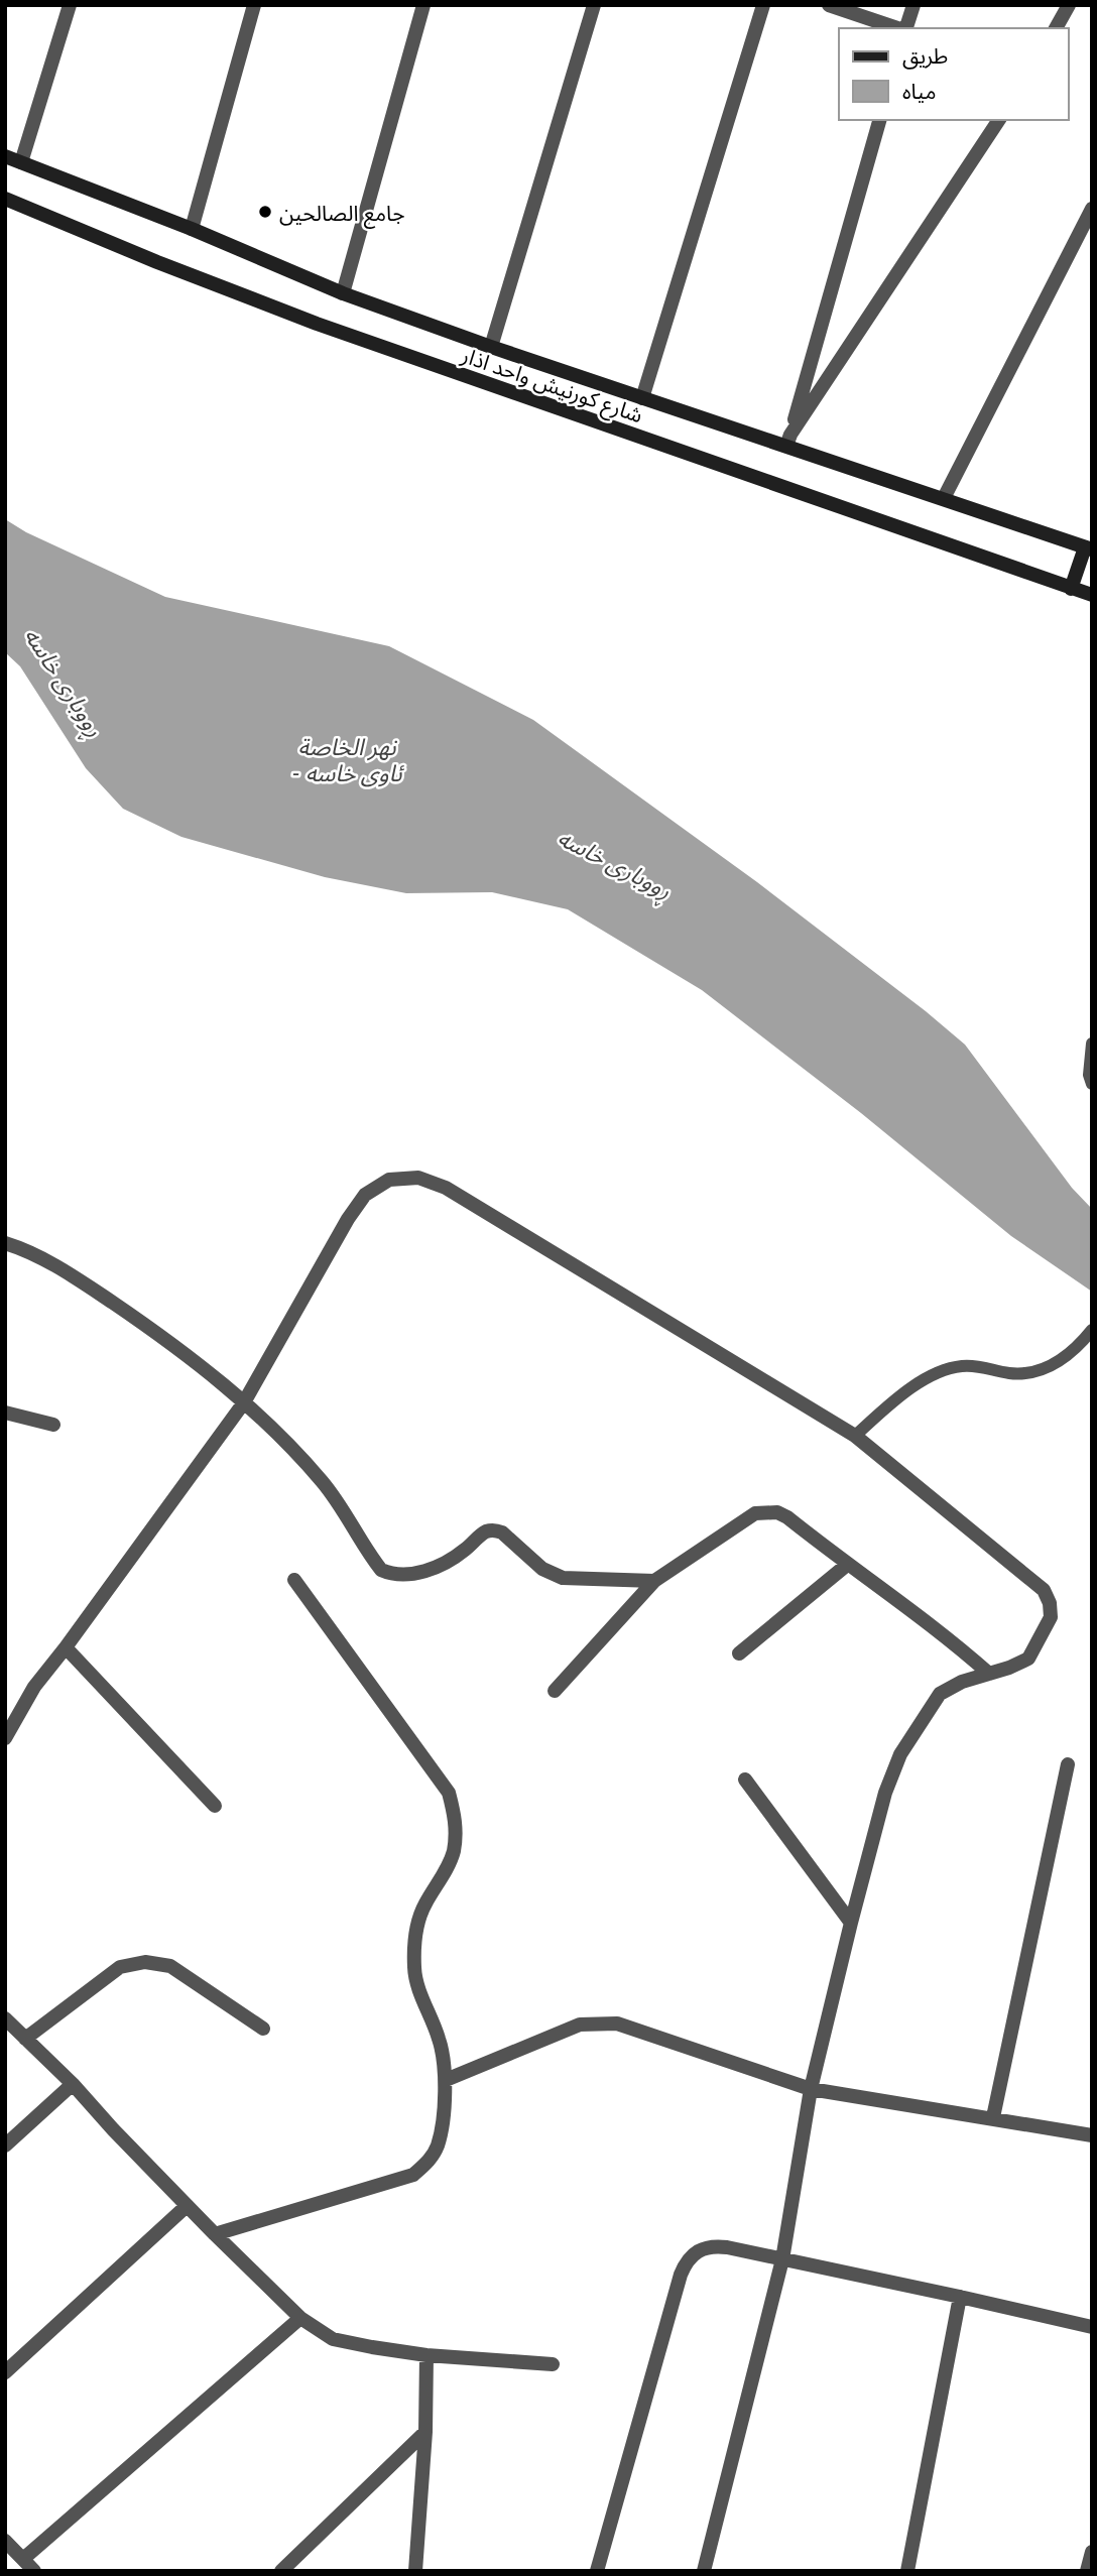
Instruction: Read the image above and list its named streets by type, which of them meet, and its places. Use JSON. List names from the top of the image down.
{
  "streets": {
    "main road": ["شارع كورنيش واحد اذار"]
  },
  "water": ["ڕووباری خاسە", "نهر الخاصة - ئاوی خاسە"],
  "places": ["جامع الصالحين"],
  "legend": ["طريق", "مياه"]
}
